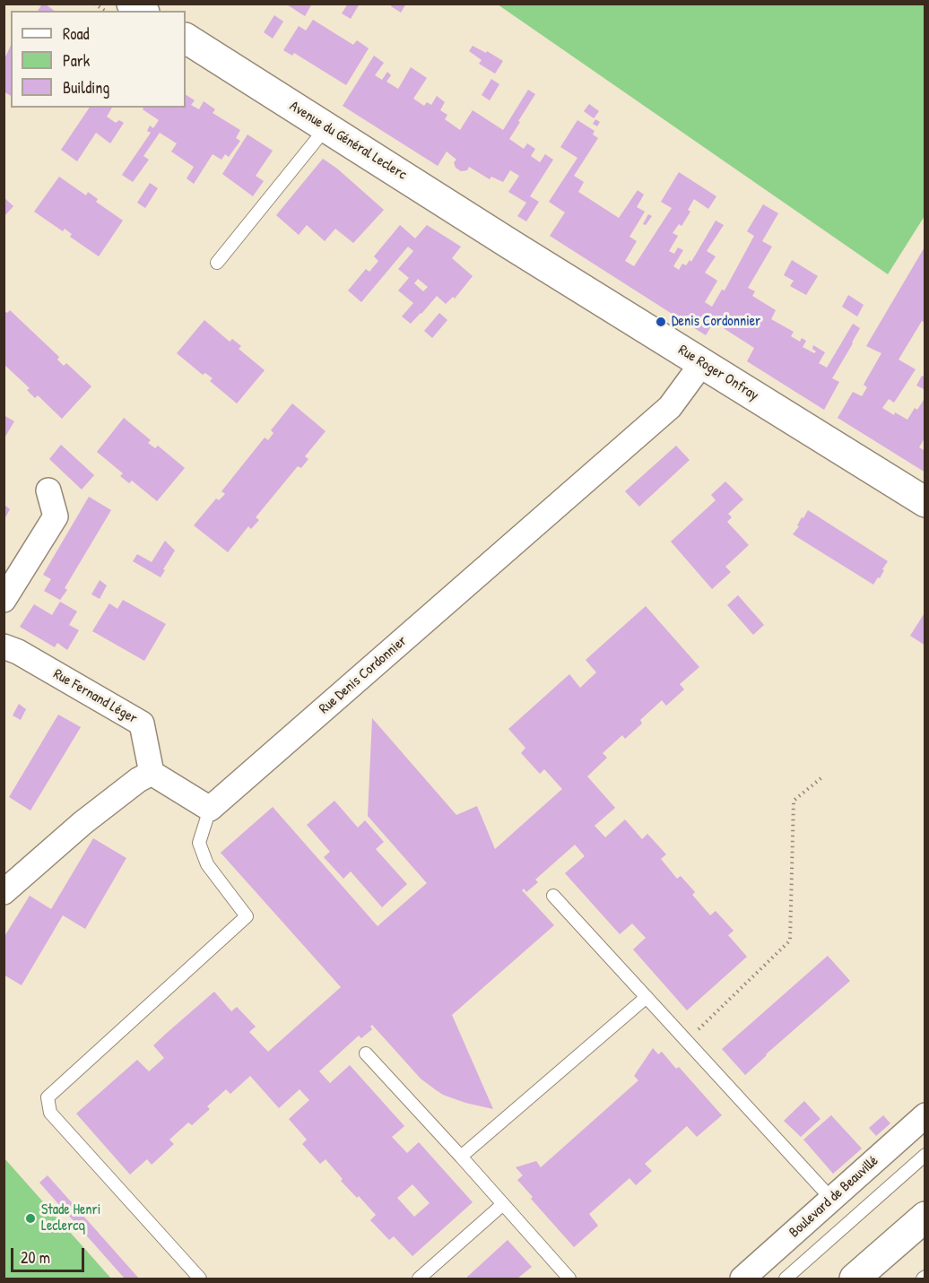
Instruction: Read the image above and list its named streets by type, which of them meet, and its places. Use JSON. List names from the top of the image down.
{
  "streets": {
    "main road": ["Avenue du Général Leclerc", "Rue Roger Onfray"],
    "street": ["Rue Denis Cordonnier", "Rue Fernand Léger", "Boulevard de Beauvillé"]
  },
  "crossings": [
    ["Avenue du Général Leclerc", "Rue Roger Onfray"],
    ["Rue Roger Onfray", "Rue Denis Cordonnier"]
  ],
  "places": ["Denis Cordonnier", "Stade Henri Leclercq"],
  "legend": ["Road", "Park", "Building"],
  "scale_bar": "20 m"
}
